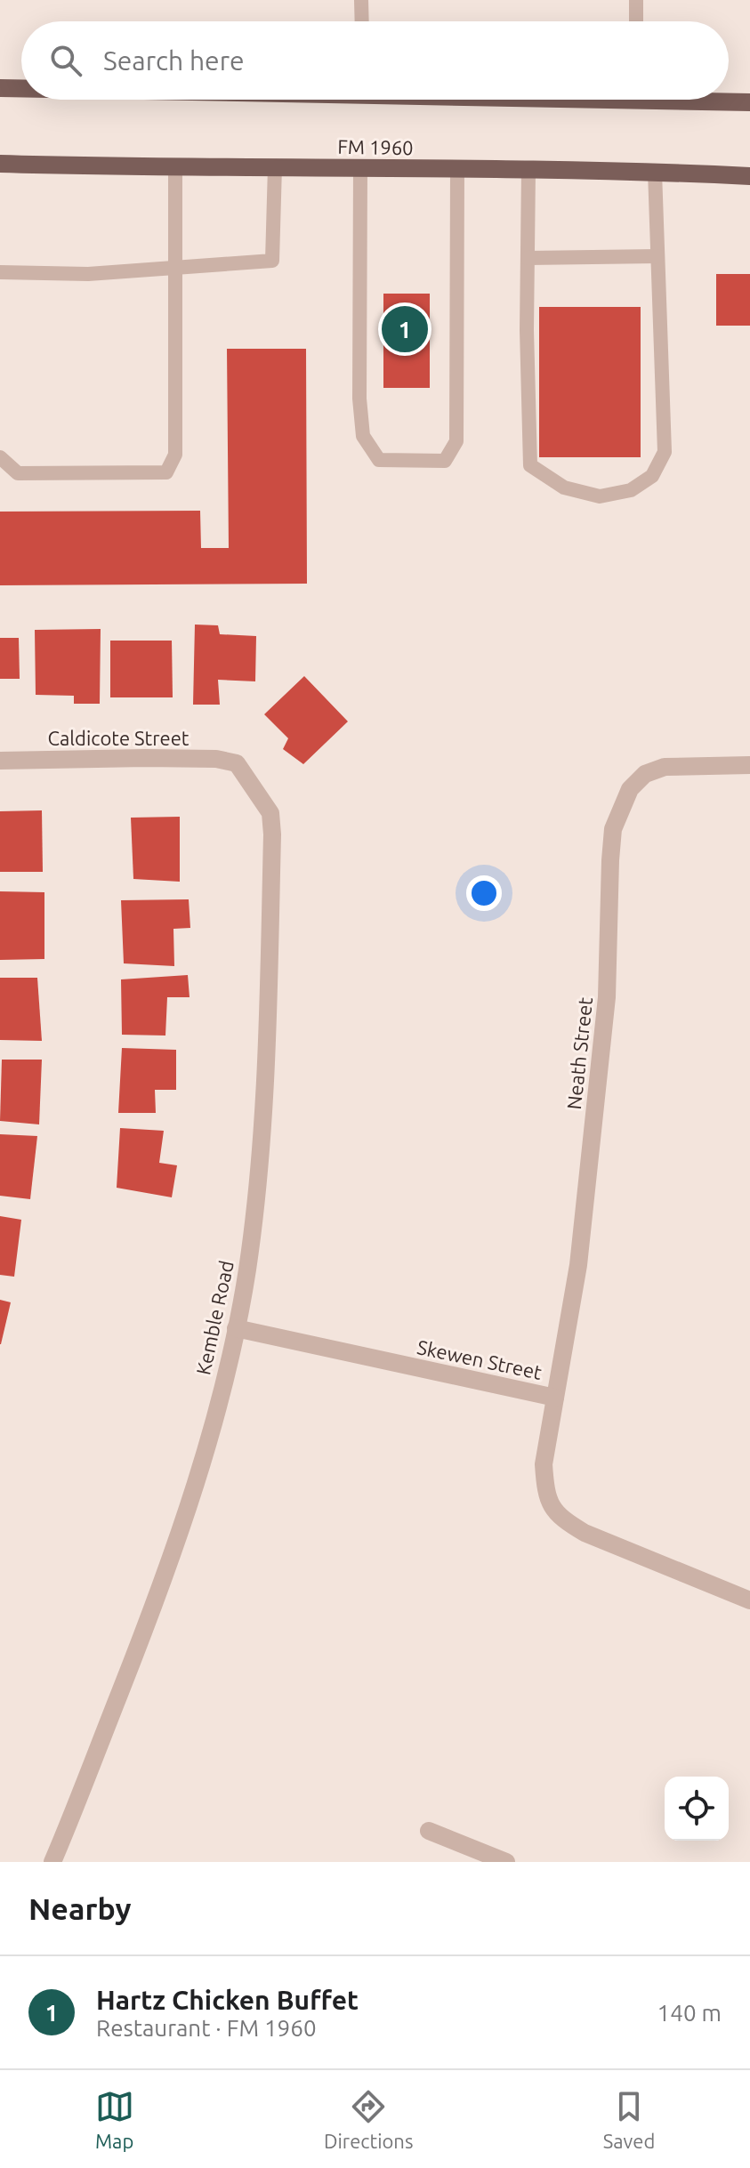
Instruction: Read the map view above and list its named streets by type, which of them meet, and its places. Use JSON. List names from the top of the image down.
{
  "streets": {
    "main road": ["FM 1960"],
    "street": [
      "Caldicote Street",
      "Neath Street",
      "Kemble Road",
      "Skewen Street"
    ]
  },
  "crossings": [
    ["Caldicote Street", "Kemble Road"],
    ["Neath Street", "Skewen Street"],
    ["Kemble Road", "Skewen Street"]
  ],
  "page": {
    "search": "Search here",
    "pins": "1",
    "heading": "Nearby",
    "list": [
      {
        "mark": "1",
        "name": "Hartz Chicken Buffet",
        "note": "Restaurant · FM 1960",
        "value": "140 m"
      }
    ],
    "nav": ["Map", "Directions", "Saved"]
  }
}
